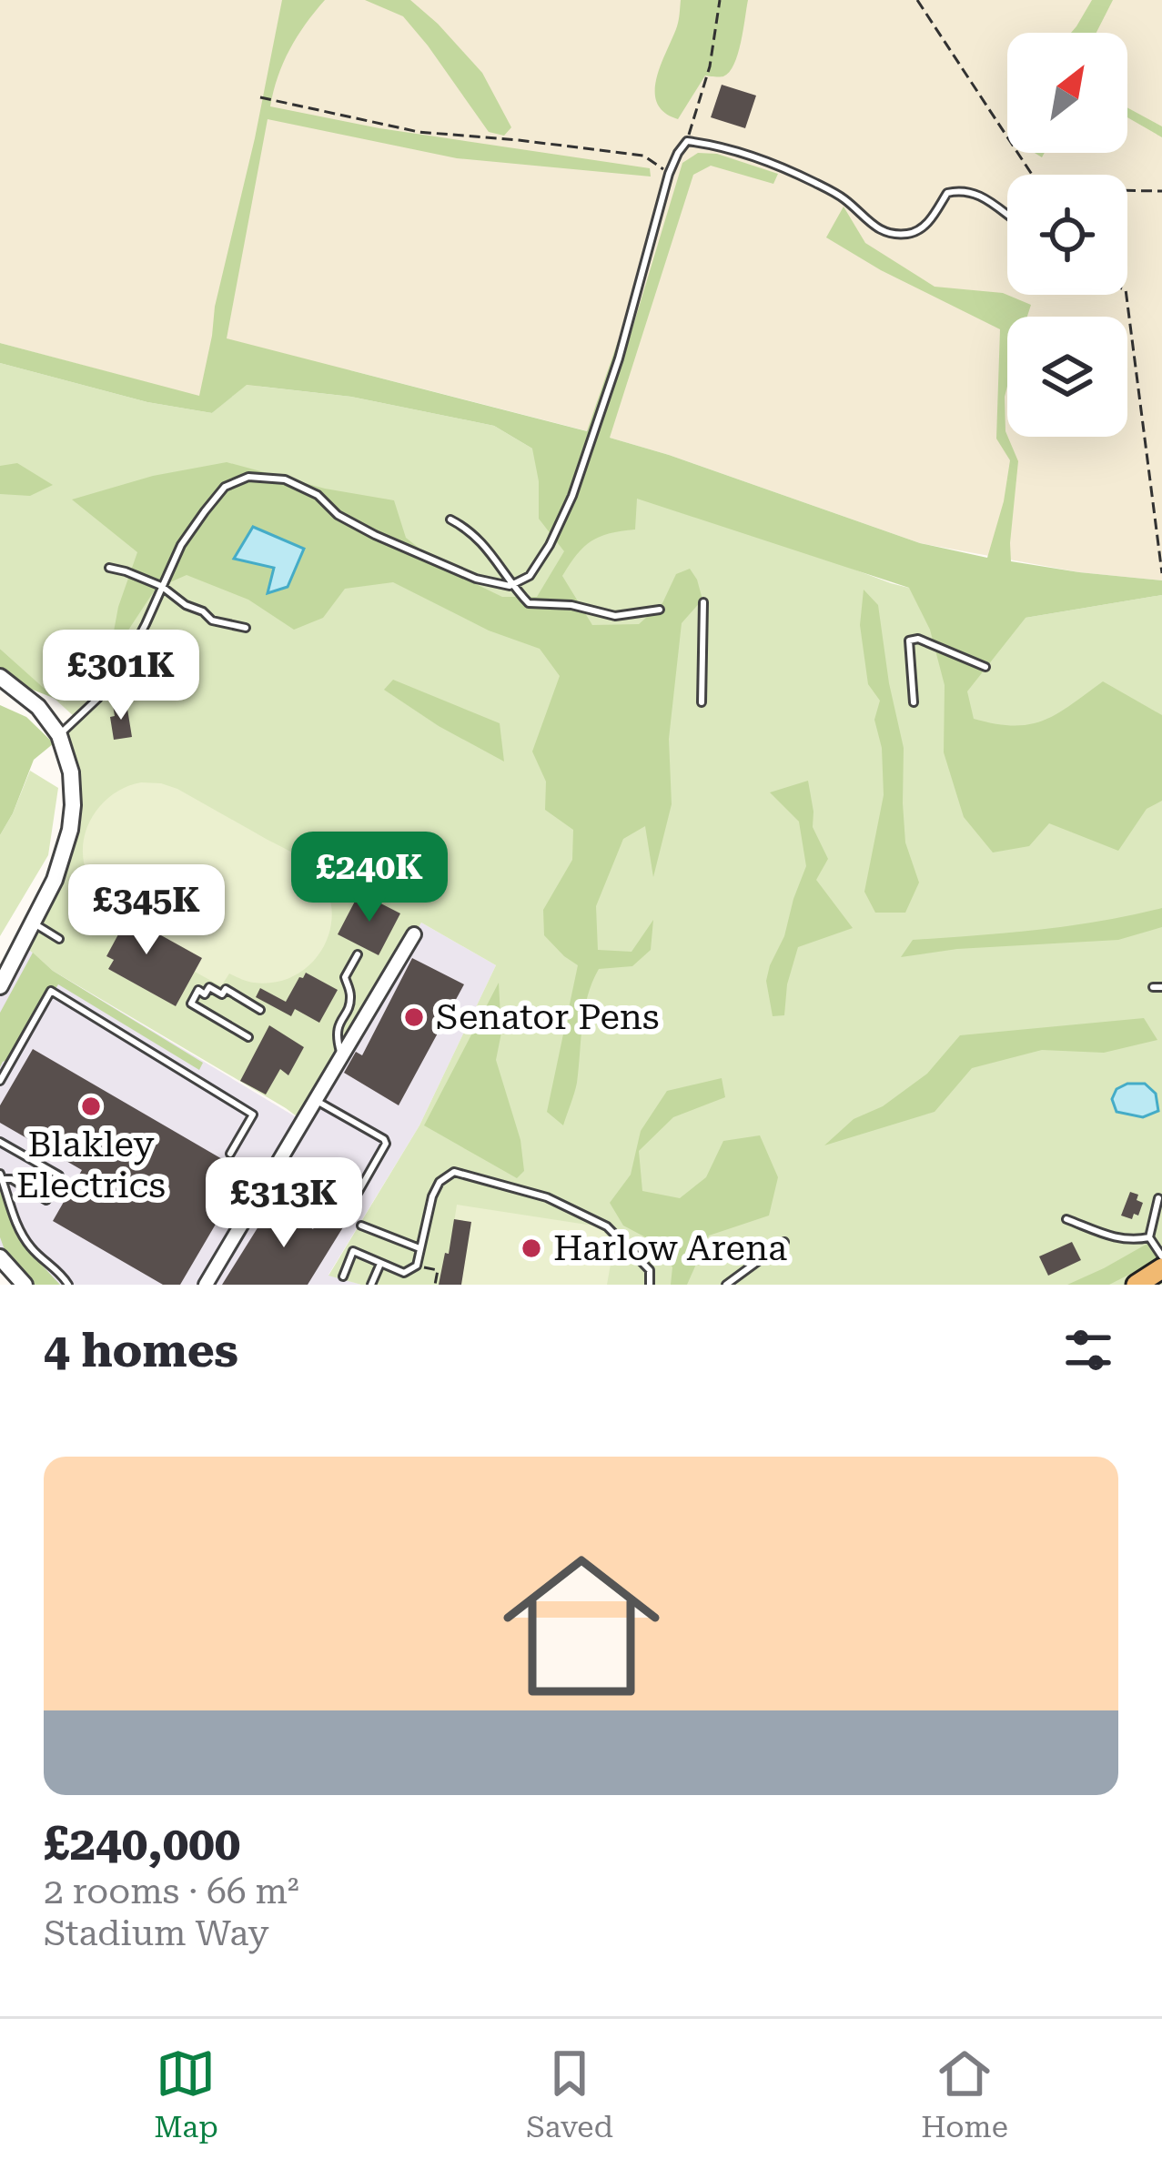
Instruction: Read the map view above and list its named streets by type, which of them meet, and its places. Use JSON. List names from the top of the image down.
{
  "places": ["Senator Pens", "Blakley Electrics", "Harlow Arena"],
  "north": "top right",
  "page": {
    "price": [
      "£301K",
      "£240K",
      "£345K",
      "£313K"
    ],
    "heading": "4 homes",
    "list": [
      {
        "name": "£240,000",
        "note": "2 rooms · 66 m² · Stadium Way"
      }
    ],
    "tabs": ["Map", "Saved", "Home"]
  }
}
